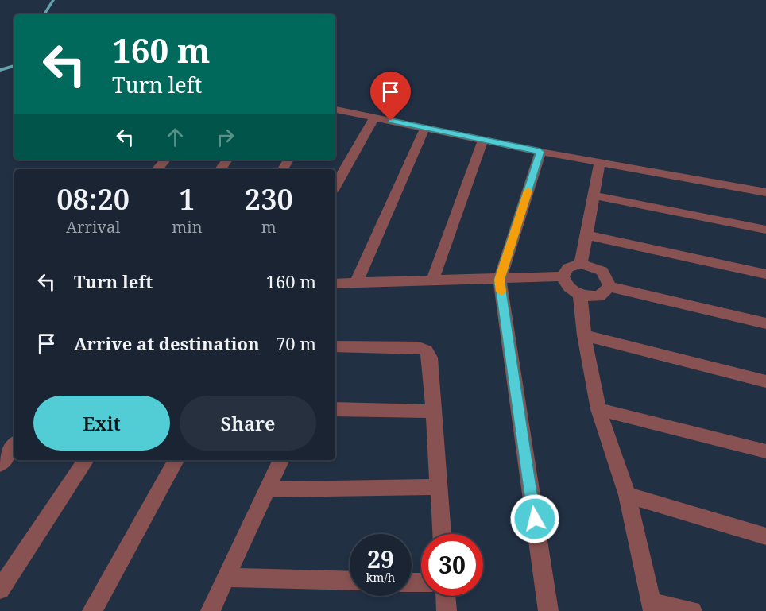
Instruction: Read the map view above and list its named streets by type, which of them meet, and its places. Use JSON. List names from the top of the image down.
{
  "page": {
    "turn": ["160 m", "Turn left"],
    "eta": [
      "08:20",
      "Arrival",
      "1",
      "min",
      "230",
      "m"
    ],
    "list": [
      {
        "name": "Turn left",
        "value": "160 m"
      },
      {
        "name": "Arrive at destination",
        "value": "70 m"
      }
    ],
    "buttons": ["Exit", "Share"],
    "speed": "29 km/h",
    "limit": "30"
  }
}
